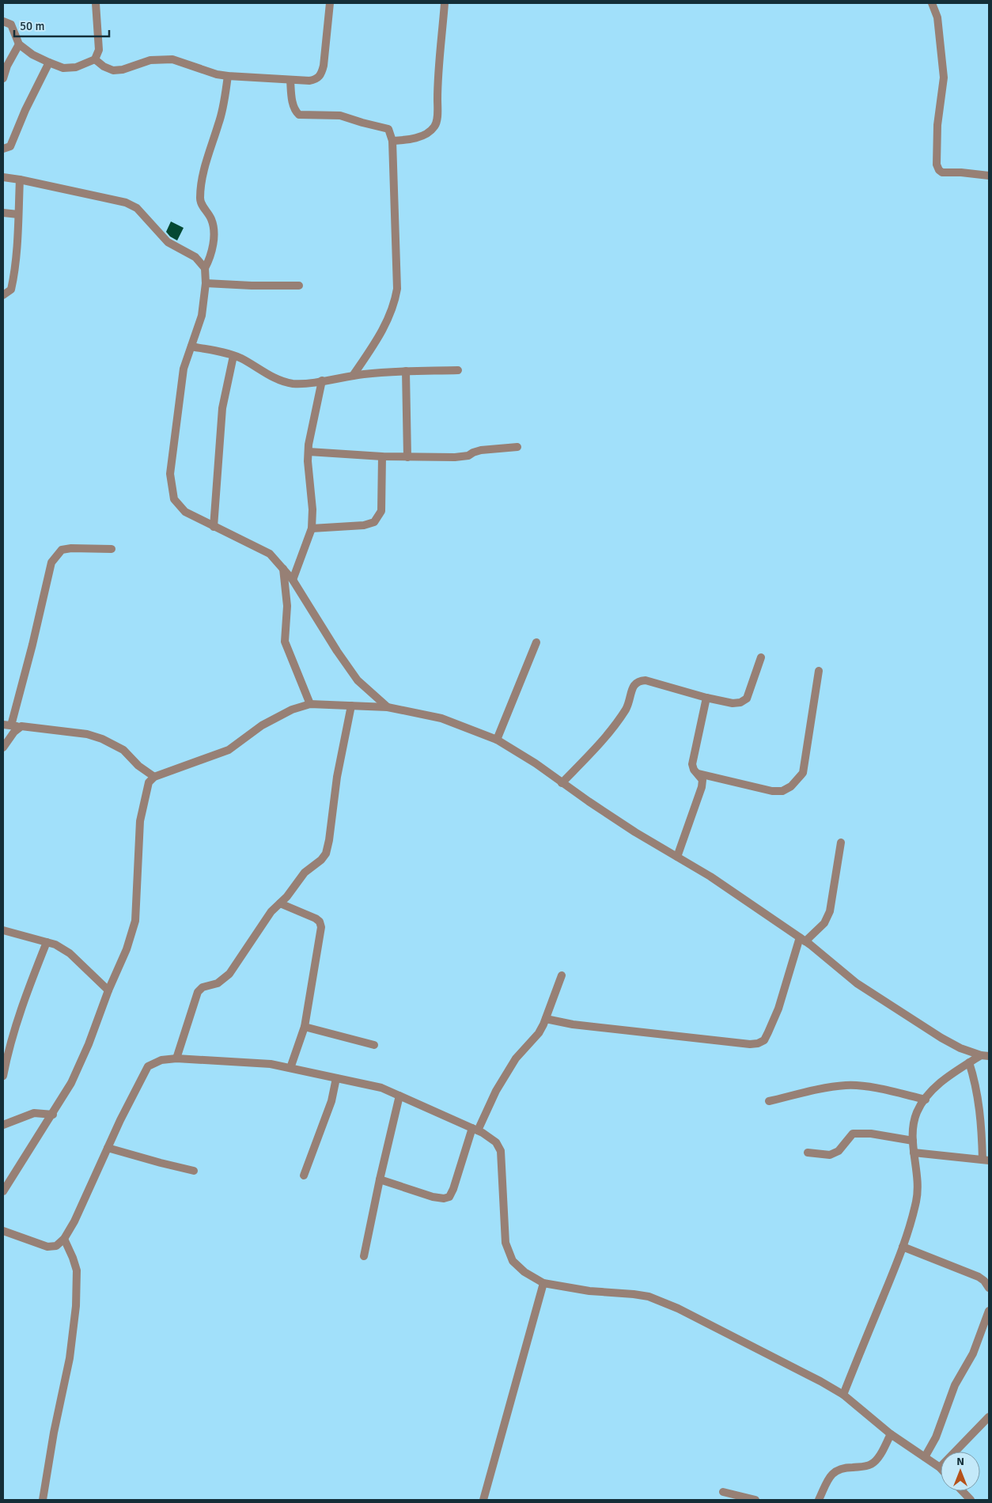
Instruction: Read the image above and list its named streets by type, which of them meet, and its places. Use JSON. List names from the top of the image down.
{
  "scale_bar": "50 m",
  "north": "top"
}
